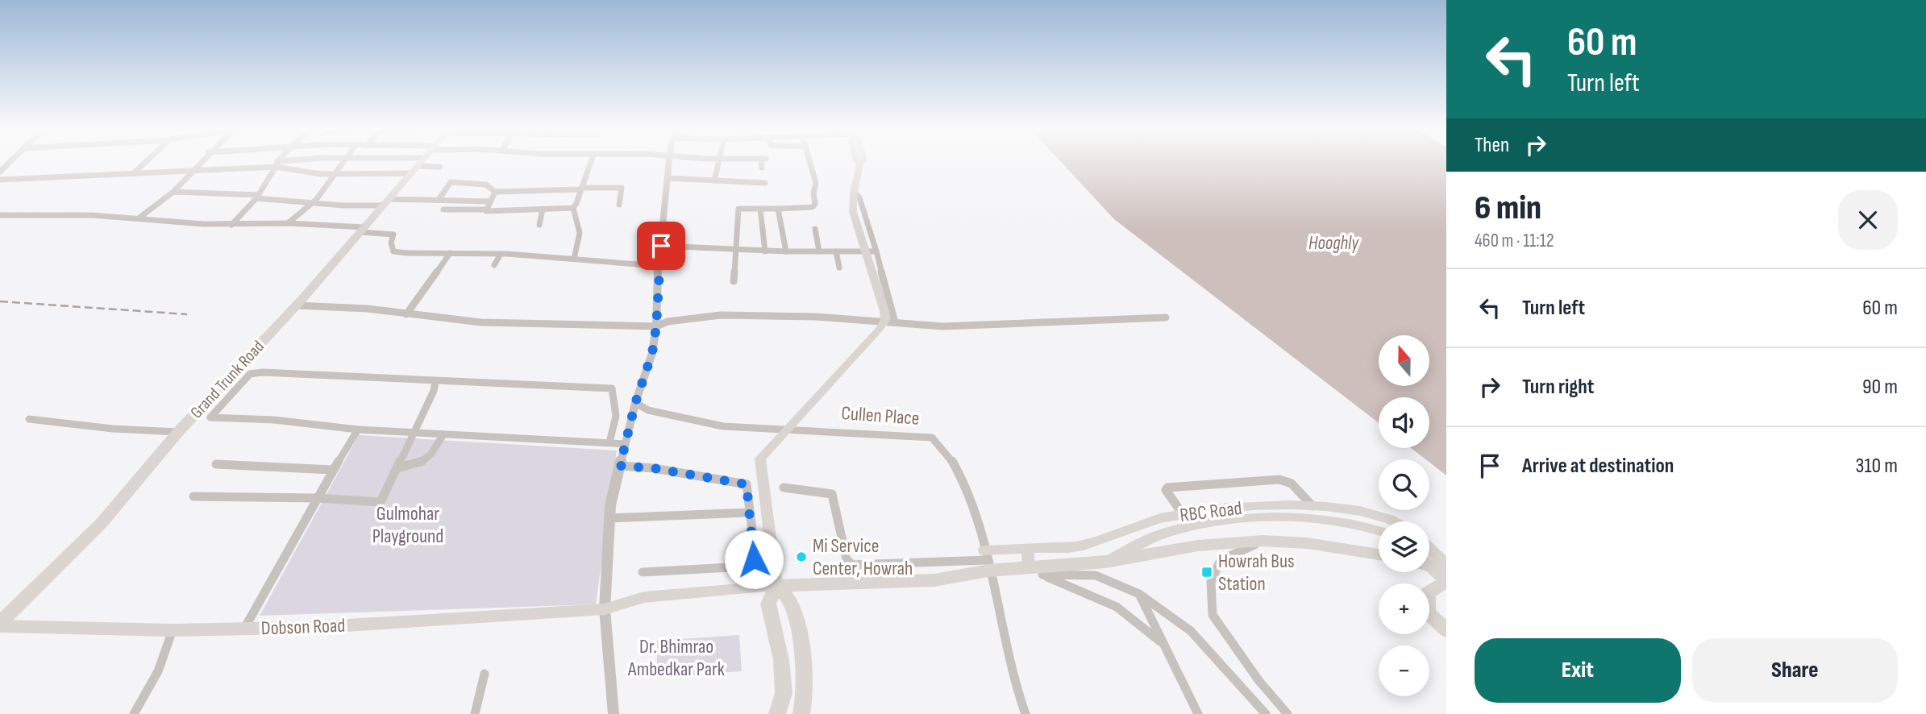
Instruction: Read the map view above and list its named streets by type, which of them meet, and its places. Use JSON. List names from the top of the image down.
{
  "streets": {
    "main road": ["Grand Trunk Road", "RBC Road", "Dobson Road"],
    "street": ["Cullen Place"]
  },
  "crossings": [
    ["Grand Trunk Road", "Dobson Road"],
    ["Cullen Place", "RBC Road"]
  ],
  "water": ["Hooghly"],
  "parks": ["Gulmohar Playground", "Dr. Bhimrao Ambedkar Park"],
  "places": {
    "other": ["Mi Service Center, Howrah"],
    "transit": ["Howrah Bus Station"]
  },
  "north": "top",
  "page": {
    "turn": ["60 m", "Turn left"],
    "then": "Then",
    "heading": ["6 min", "460 m · 11:12"],
    "list": [
      {
        "name": "Turn left",
        "value": "60 m"
      },
      {
        "name": "Turn right",
        "value": "90 m"
      },
      {
        "name": "Arrive at destination",
        "value": "310 m"
      }
    ],
    "map_buttons": ["+", "−"],
    "buttons": ["Exit", "Share"]
  }
}
